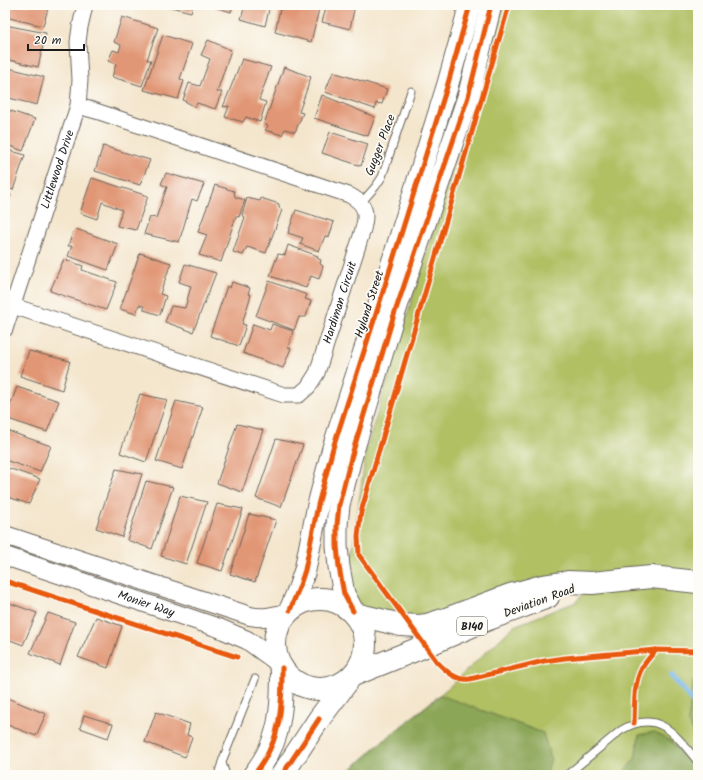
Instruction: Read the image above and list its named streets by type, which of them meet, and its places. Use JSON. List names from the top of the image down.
{
  "streets": {
    "main road": ["Hyland Street", "Deviation Road", "B140"],
    "street": ["Littlewood Drive", "Hardiman Circuit", "Monier Way"],
    "lane": ["Gugger Place"]
  },
  "crossings": [
    ["Gugger Place", "Hardiman Circuit"],
    ["Littlewood Drive", "Hardiman Circuit"],
    ["Hyland Street", "Deviation Road"],
    ["Hyland Street", "Monier Way"],
    ["Hyland Street", "B140"],
    ["Deviation Road", "Monier Way"],
    ["Deviation Road", "B140"],
    ["Monier Way", "B140"]
  ],
  "scale_bar": "20 m"
}
